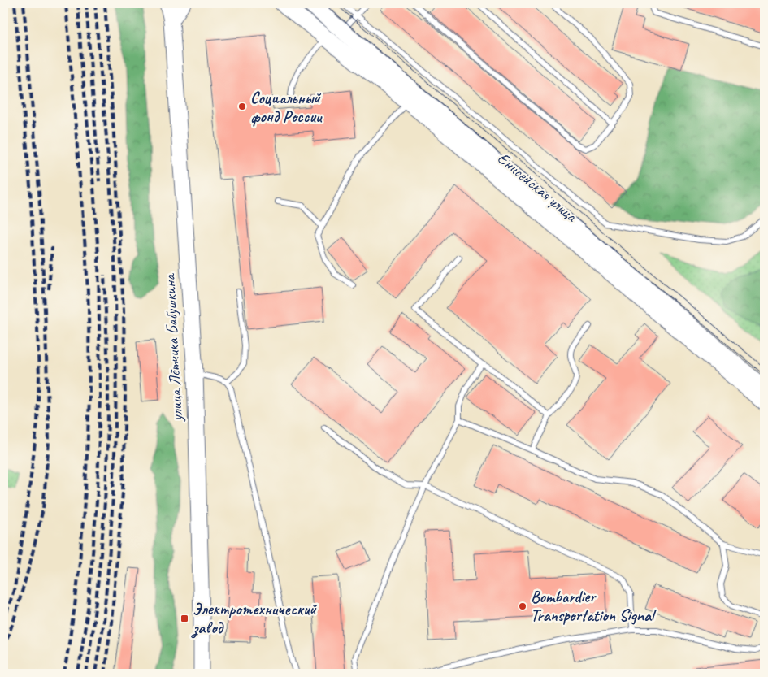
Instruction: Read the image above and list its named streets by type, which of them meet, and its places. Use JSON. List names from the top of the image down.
{
  "streets": {
    "main road": ["Енисейская улица", "улица Лётчика Бабушкина"]
  },
  "places": {
    "other": ["Социальный фонд России", "Bombardier Transportation Signal"],
    "transit": ["Электротехнический завод"]
  }
}
